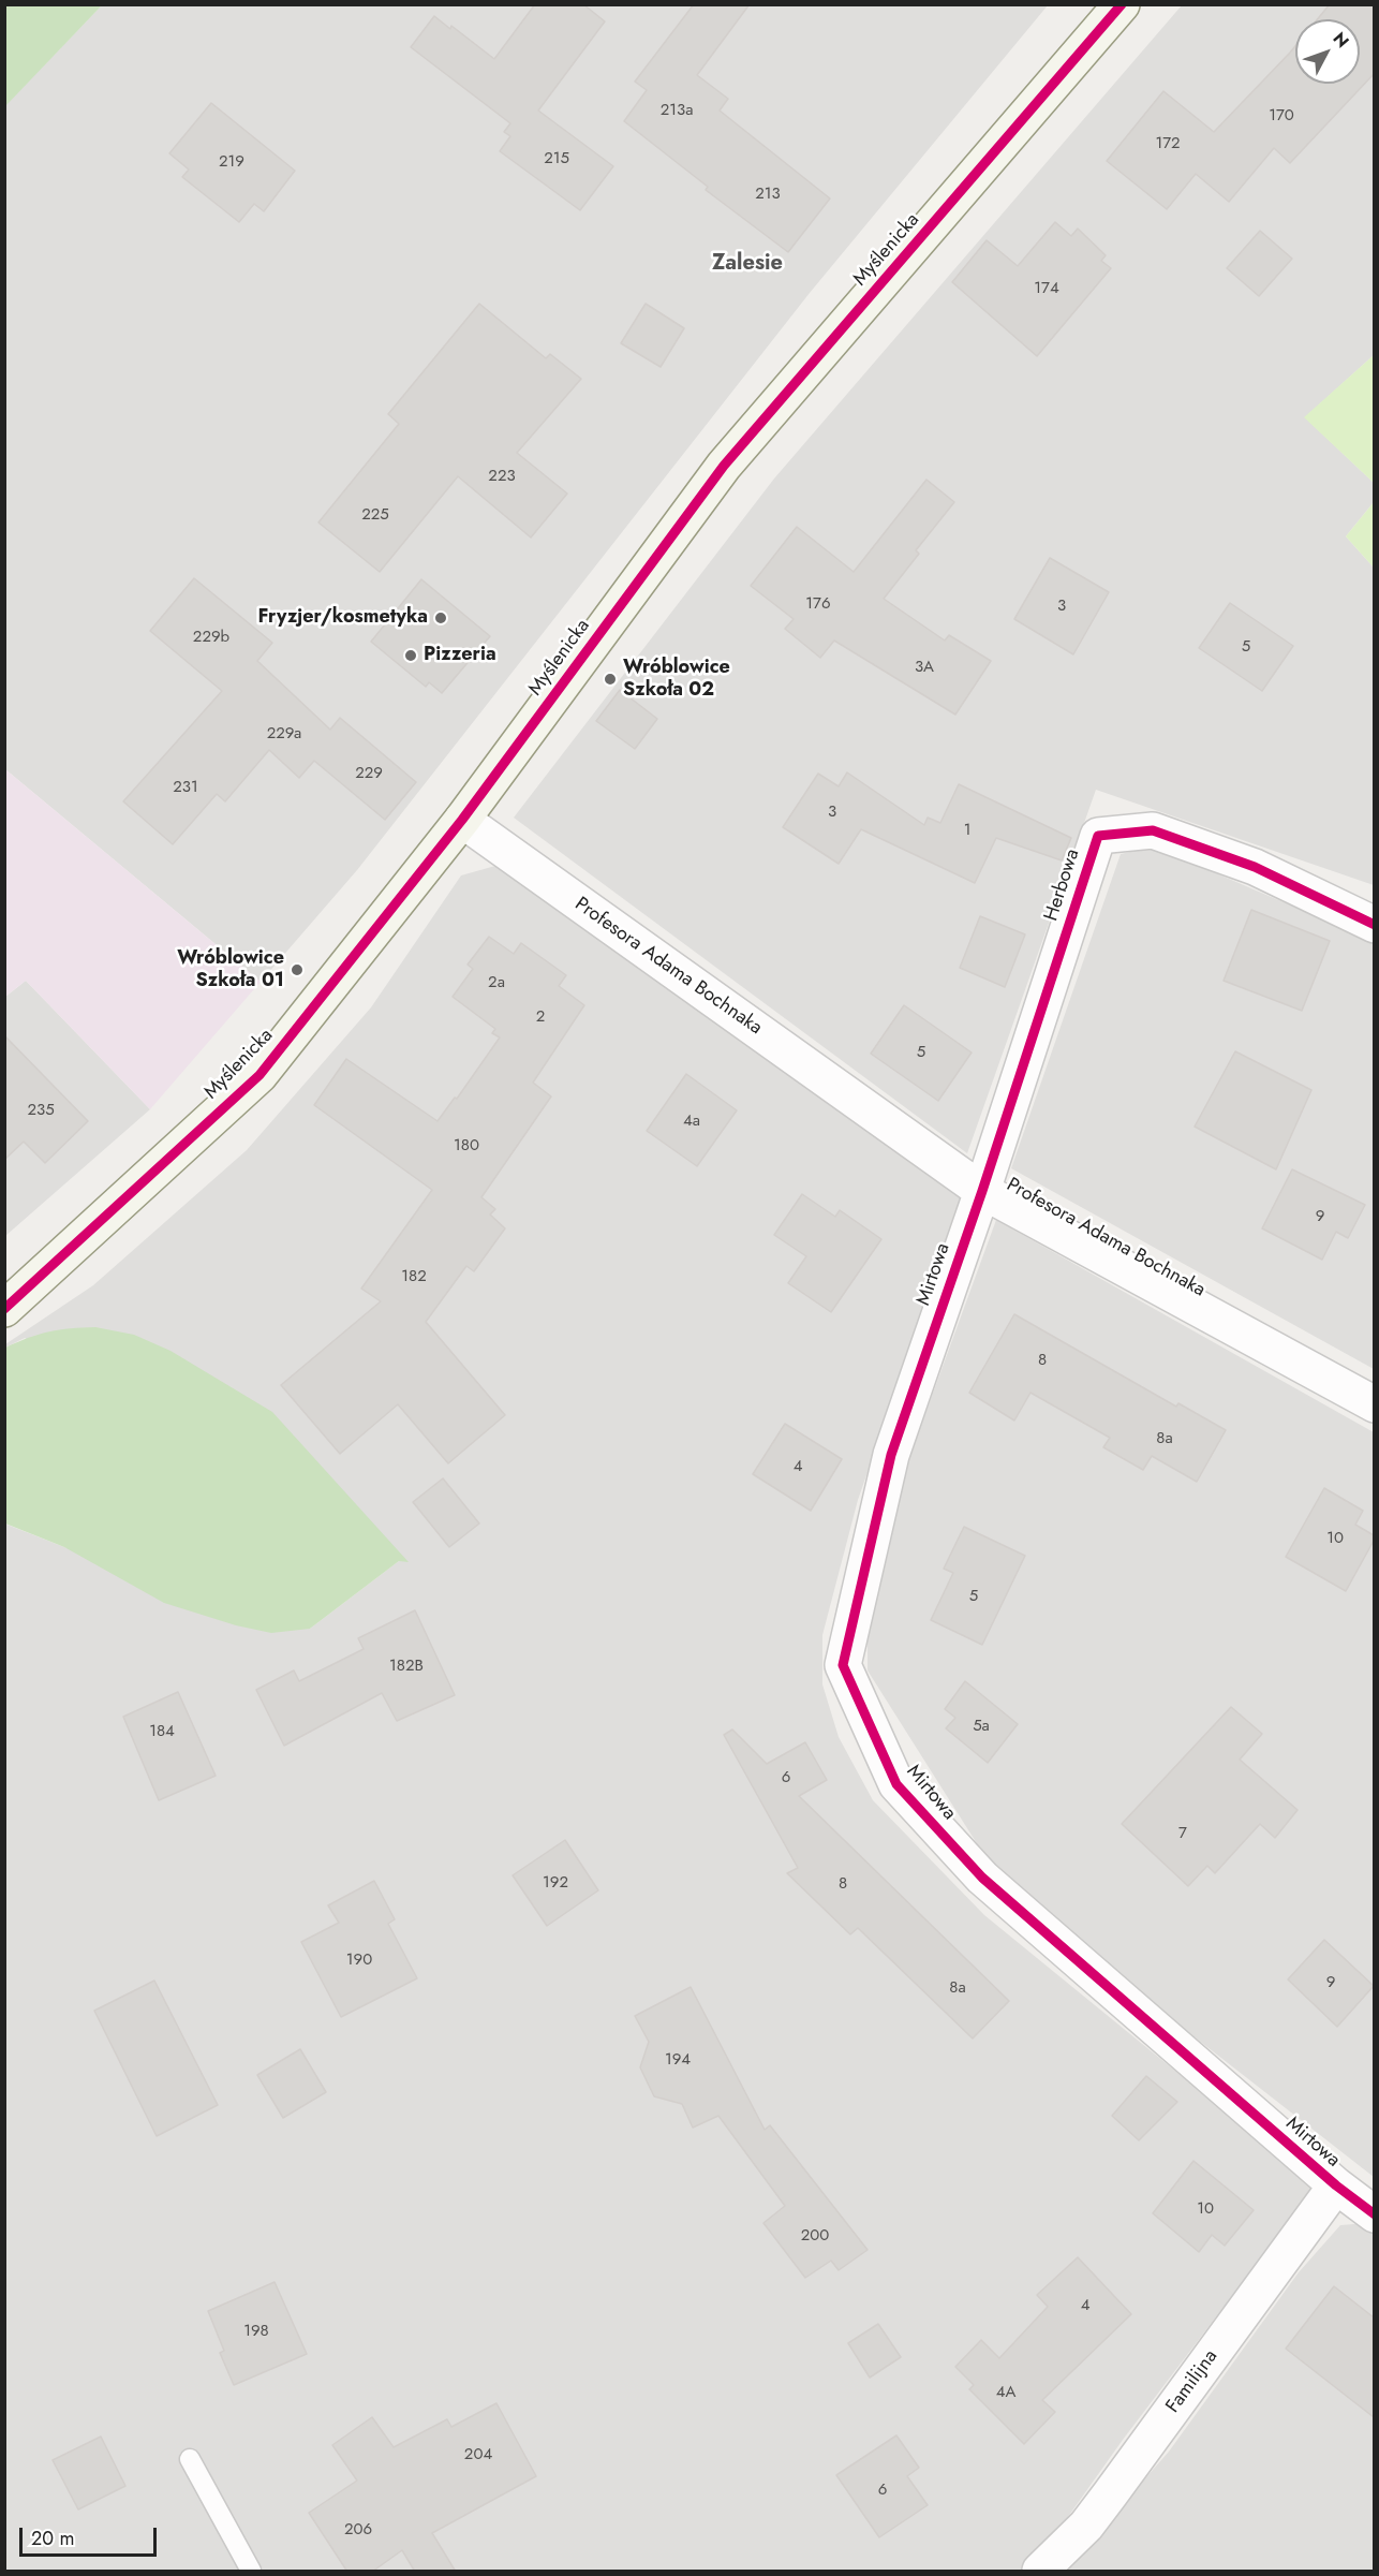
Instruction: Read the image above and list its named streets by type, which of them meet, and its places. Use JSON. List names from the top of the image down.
{
  "streets": {
    "street": [
      "Myślenicka",
      "Herbowa",
      "Profesora Adama Bochnaka",
      "Mirtowa",
      "Familijna"
    ]
  },
  "crossings": [
    ["Myślenicka", "Profesora Adama Bochnaka"],
    ["Herbowa", "Profesora Adama Bochnaka"],
    ["Herbowa", "Mirtowa"],
    ["Profesora Adama Bochnaka", "Mirtowa"],
    ["Mirtowa", "Familijna"]
  ],
  "districts": ["Zalesie"],
  "places": [
    "Fryzjer/kosmetyka",
    "Pizzeria",
    "Wróblowice Szkoła 02",
    "Wróblowice Szkoła 01"
  ],
  "house_numbers": [
    "213a",
    "170",
    "172",
    "215",
    "219",
    "213",
    "174",
    "223",
    "225",
    "176",
    "3",
    "229b",
    "5",
    "3A",
    "229a",
    "229",
    "231",
    "3",
    "1",
    "2a",
    "2",
    "5",
    "235",
    "4a",
    "180",
    "9",
    "182",
    "8",
    "8a",
    "4",
    "10",
    "5",
    "182B",
    "5a",
    "184",
    "6",
    "7",
    "192",
    "8",
    "190",
    "9",
    "8a",
    "194",
    "10",
    "200",
    "4",
    "198",
    "4A",
    "204",
    "6",
    "206"
  ],
  "scale_bar": "20 m",
  "north": "top right"
}
